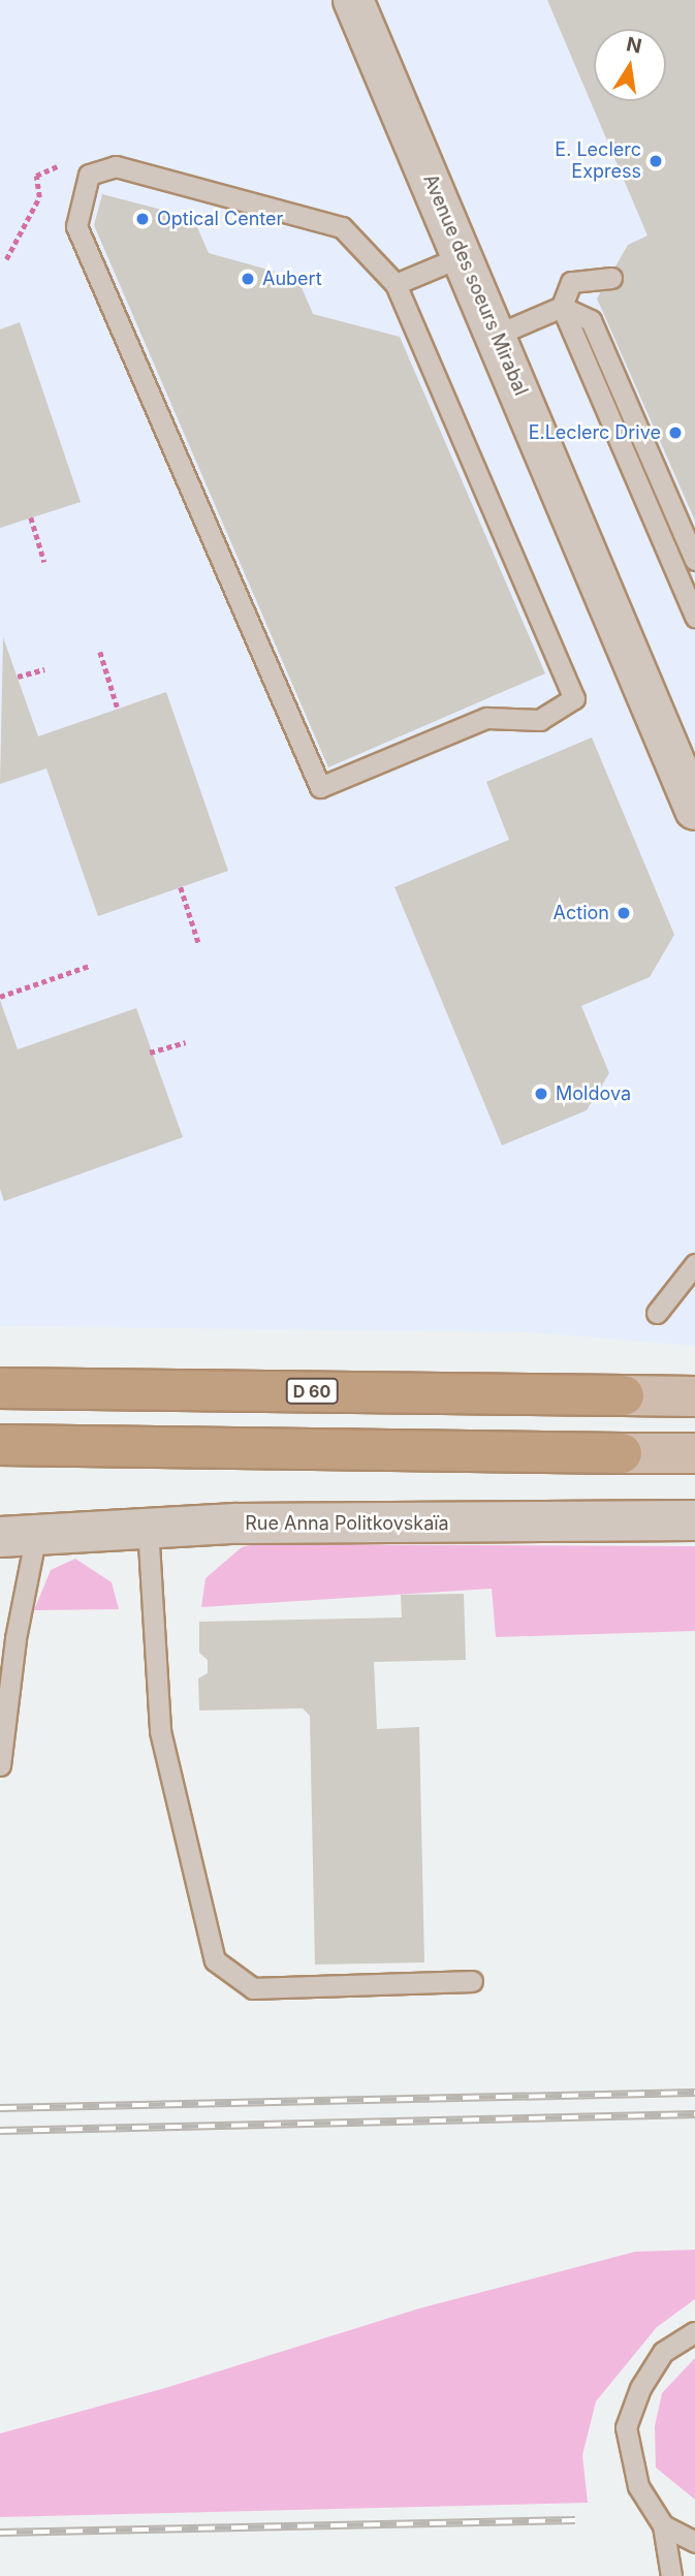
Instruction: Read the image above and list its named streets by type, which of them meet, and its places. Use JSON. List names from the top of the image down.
{
  "streets": {
    "highway": ["D 60"],
    "street": ["Avenue des soeurs Mirabal", "Rue Anna Politkovskaïa"]
  },
  "places": [
    "E. Leclerc Express",
    "Optical Center",
    "Aubert",
    "E.Leclerc Drive",
    "Action",
    "Moldova"
  ],
  "north": "top"
}
